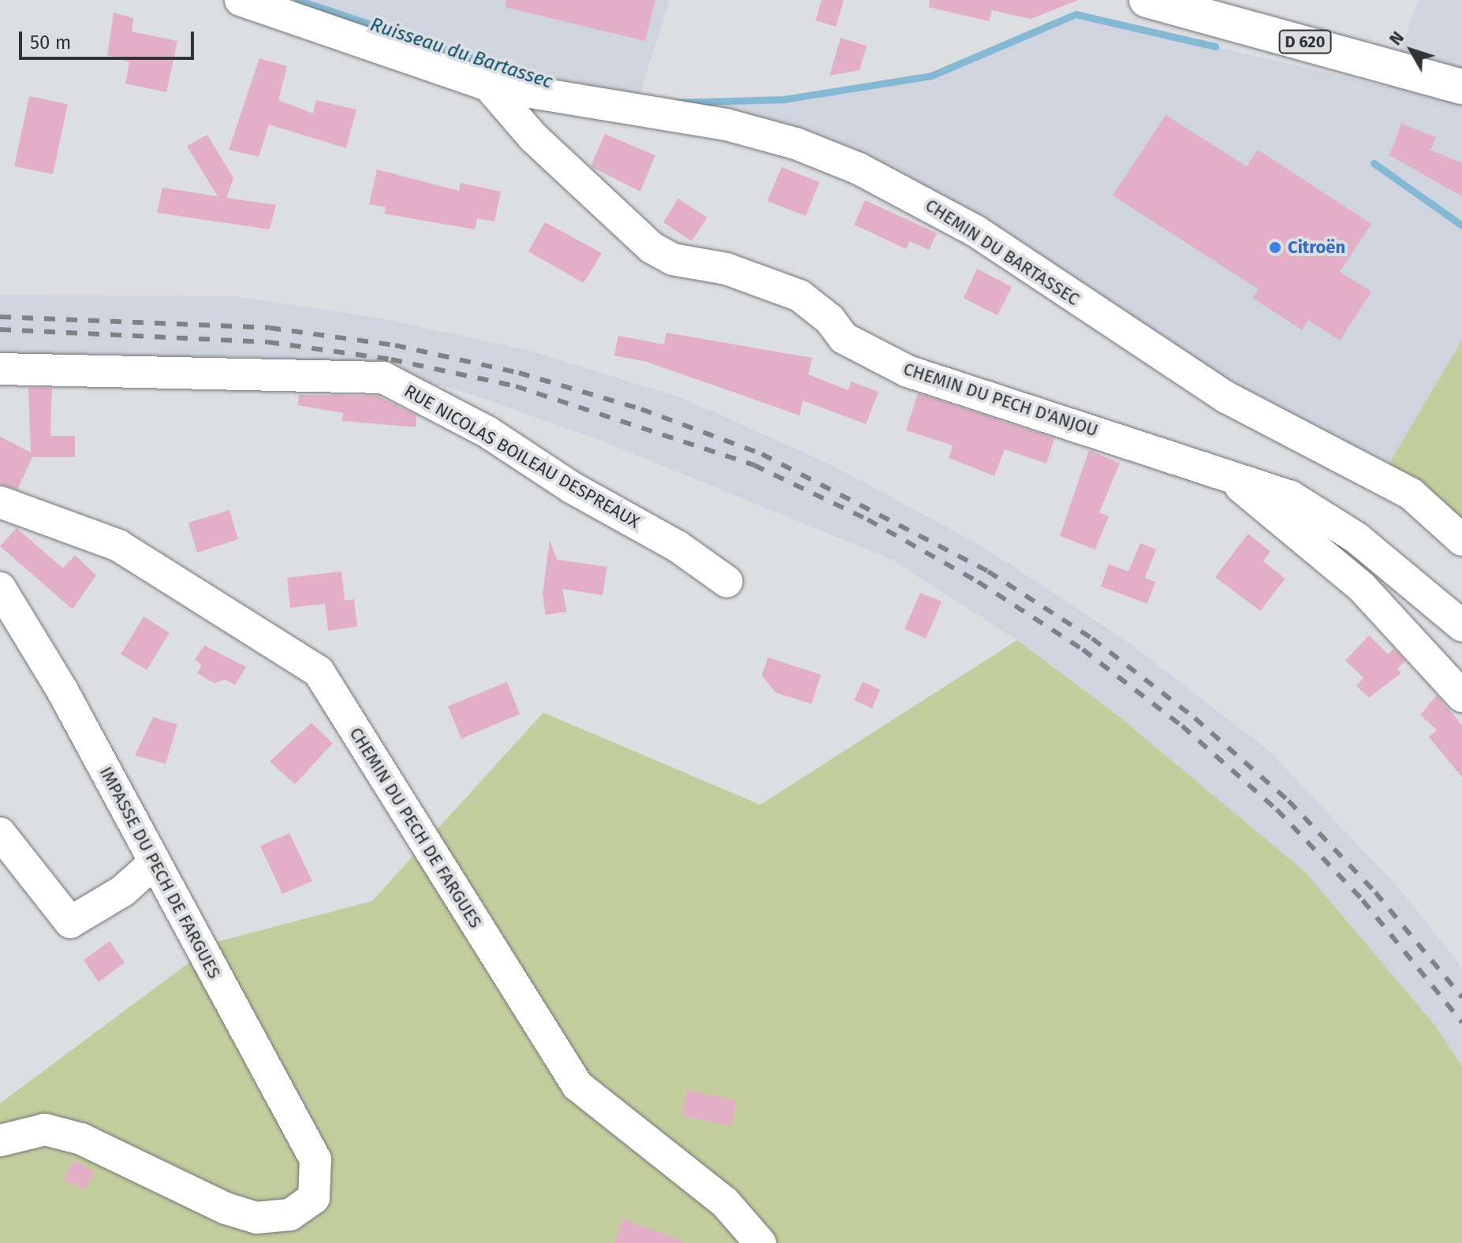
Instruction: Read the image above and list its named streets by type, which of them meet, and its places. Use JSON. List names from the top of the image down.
{
  "streets": {
    "main road": ["D 620"],
    "street": [
      "CHEMIN DU BARTASSEC",
      "CHEMIN DU PECH D'ANJOU",
      "RUE NICOLAS BOILEAU DESPREAUX",
      "CHEMIN DU PECH DE FARGUES",
      "IMPASSE DU PECH DE FARGUES"
    ]
  },
  "crossings": [
    ["CHEMIN DU BARTASSEC", "CHEMIN DU PECH D'ANJOU"]
  ],
  "water": ["Ruisseau du Bartassec"],
  "places": ["Citroën"],
  "scale_bar": "50 m",
  "north": "top left"
}
